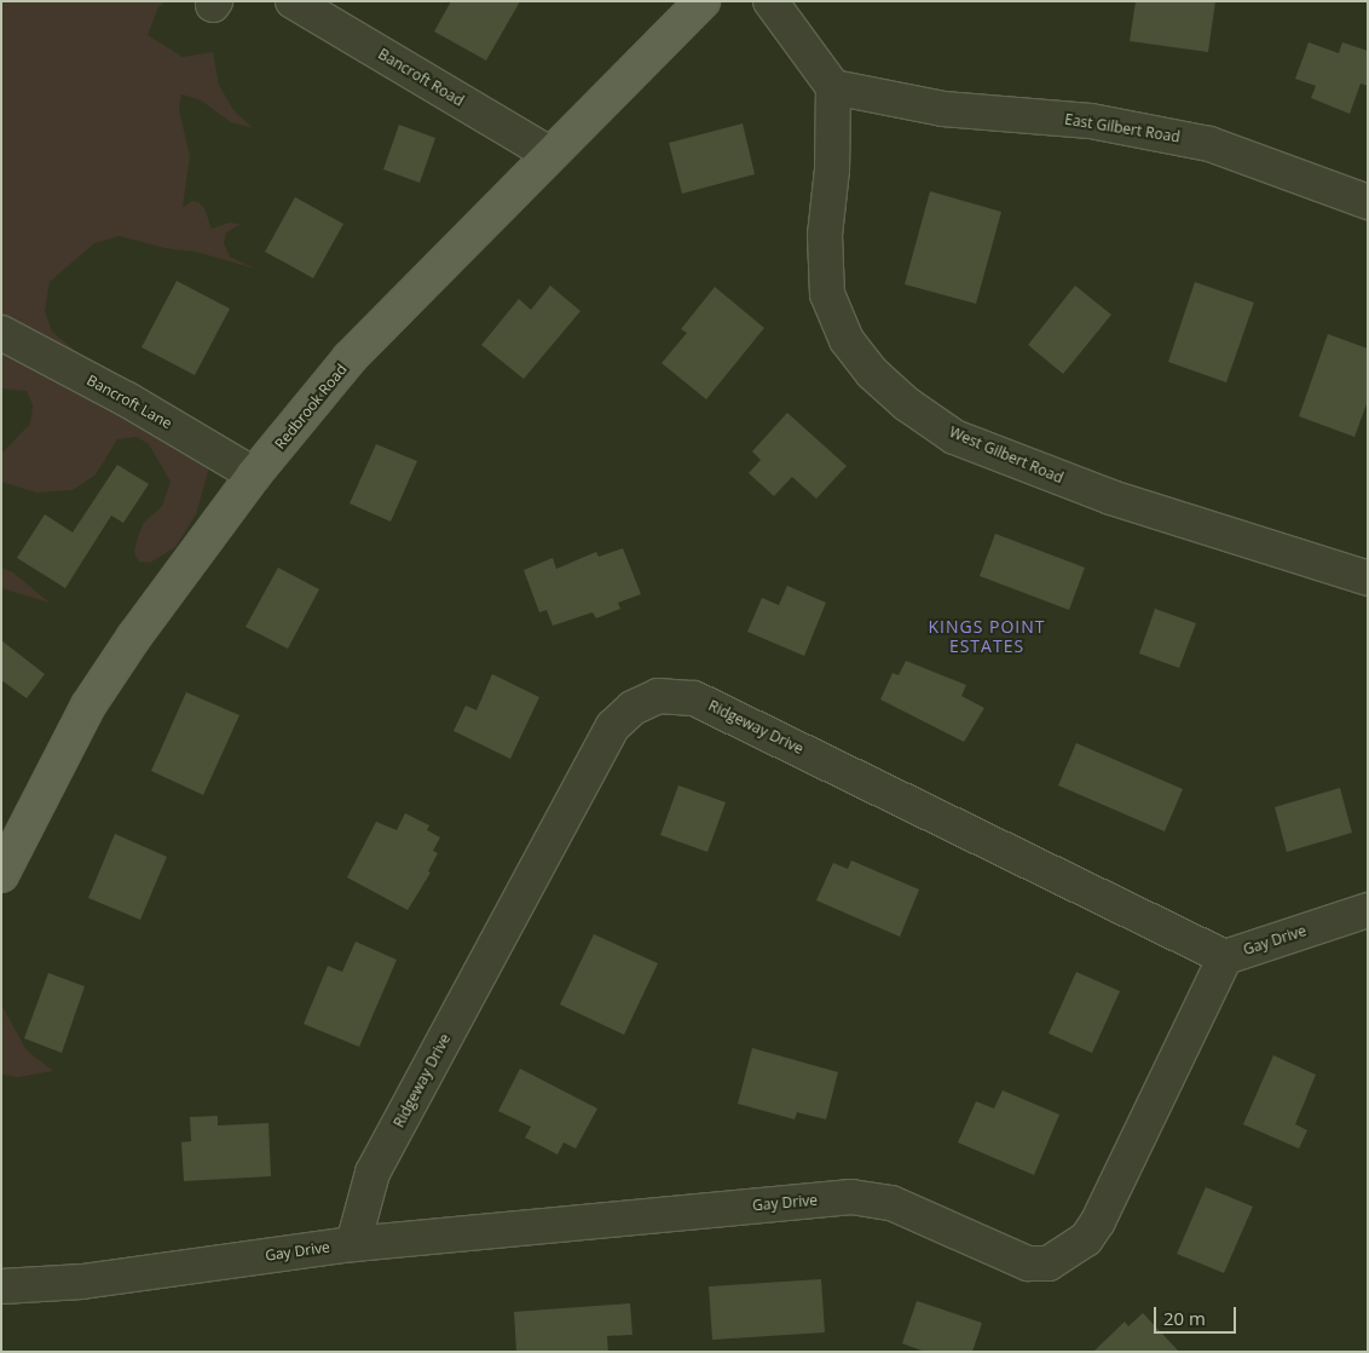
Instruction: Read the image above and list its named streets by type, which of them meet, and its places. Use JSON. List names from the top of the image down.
{
  "streets": {
    "main road": ["Redbrook Road"],
    "street": [
      "Bancroft Road",
      "East Gilbert Road",
      "Bancroft Lane",
      "West Gilbert Road",
      "Ridgeway Drive",
      "Gay Drive"
    ]
  },
  "crossings": [
    ["Bancroft Road", "Redbrook Road"],
    ["East Gilbert Road", "West Gilbert Road"],
    ["Bancroft Lane", "Redbrook Road"],
    ["Ridgeway Drive", "Gay Drive"]
  ],
  "districts": ["KINGS POINT ESTATES"],
  "scale_bar": "20 m"
}
